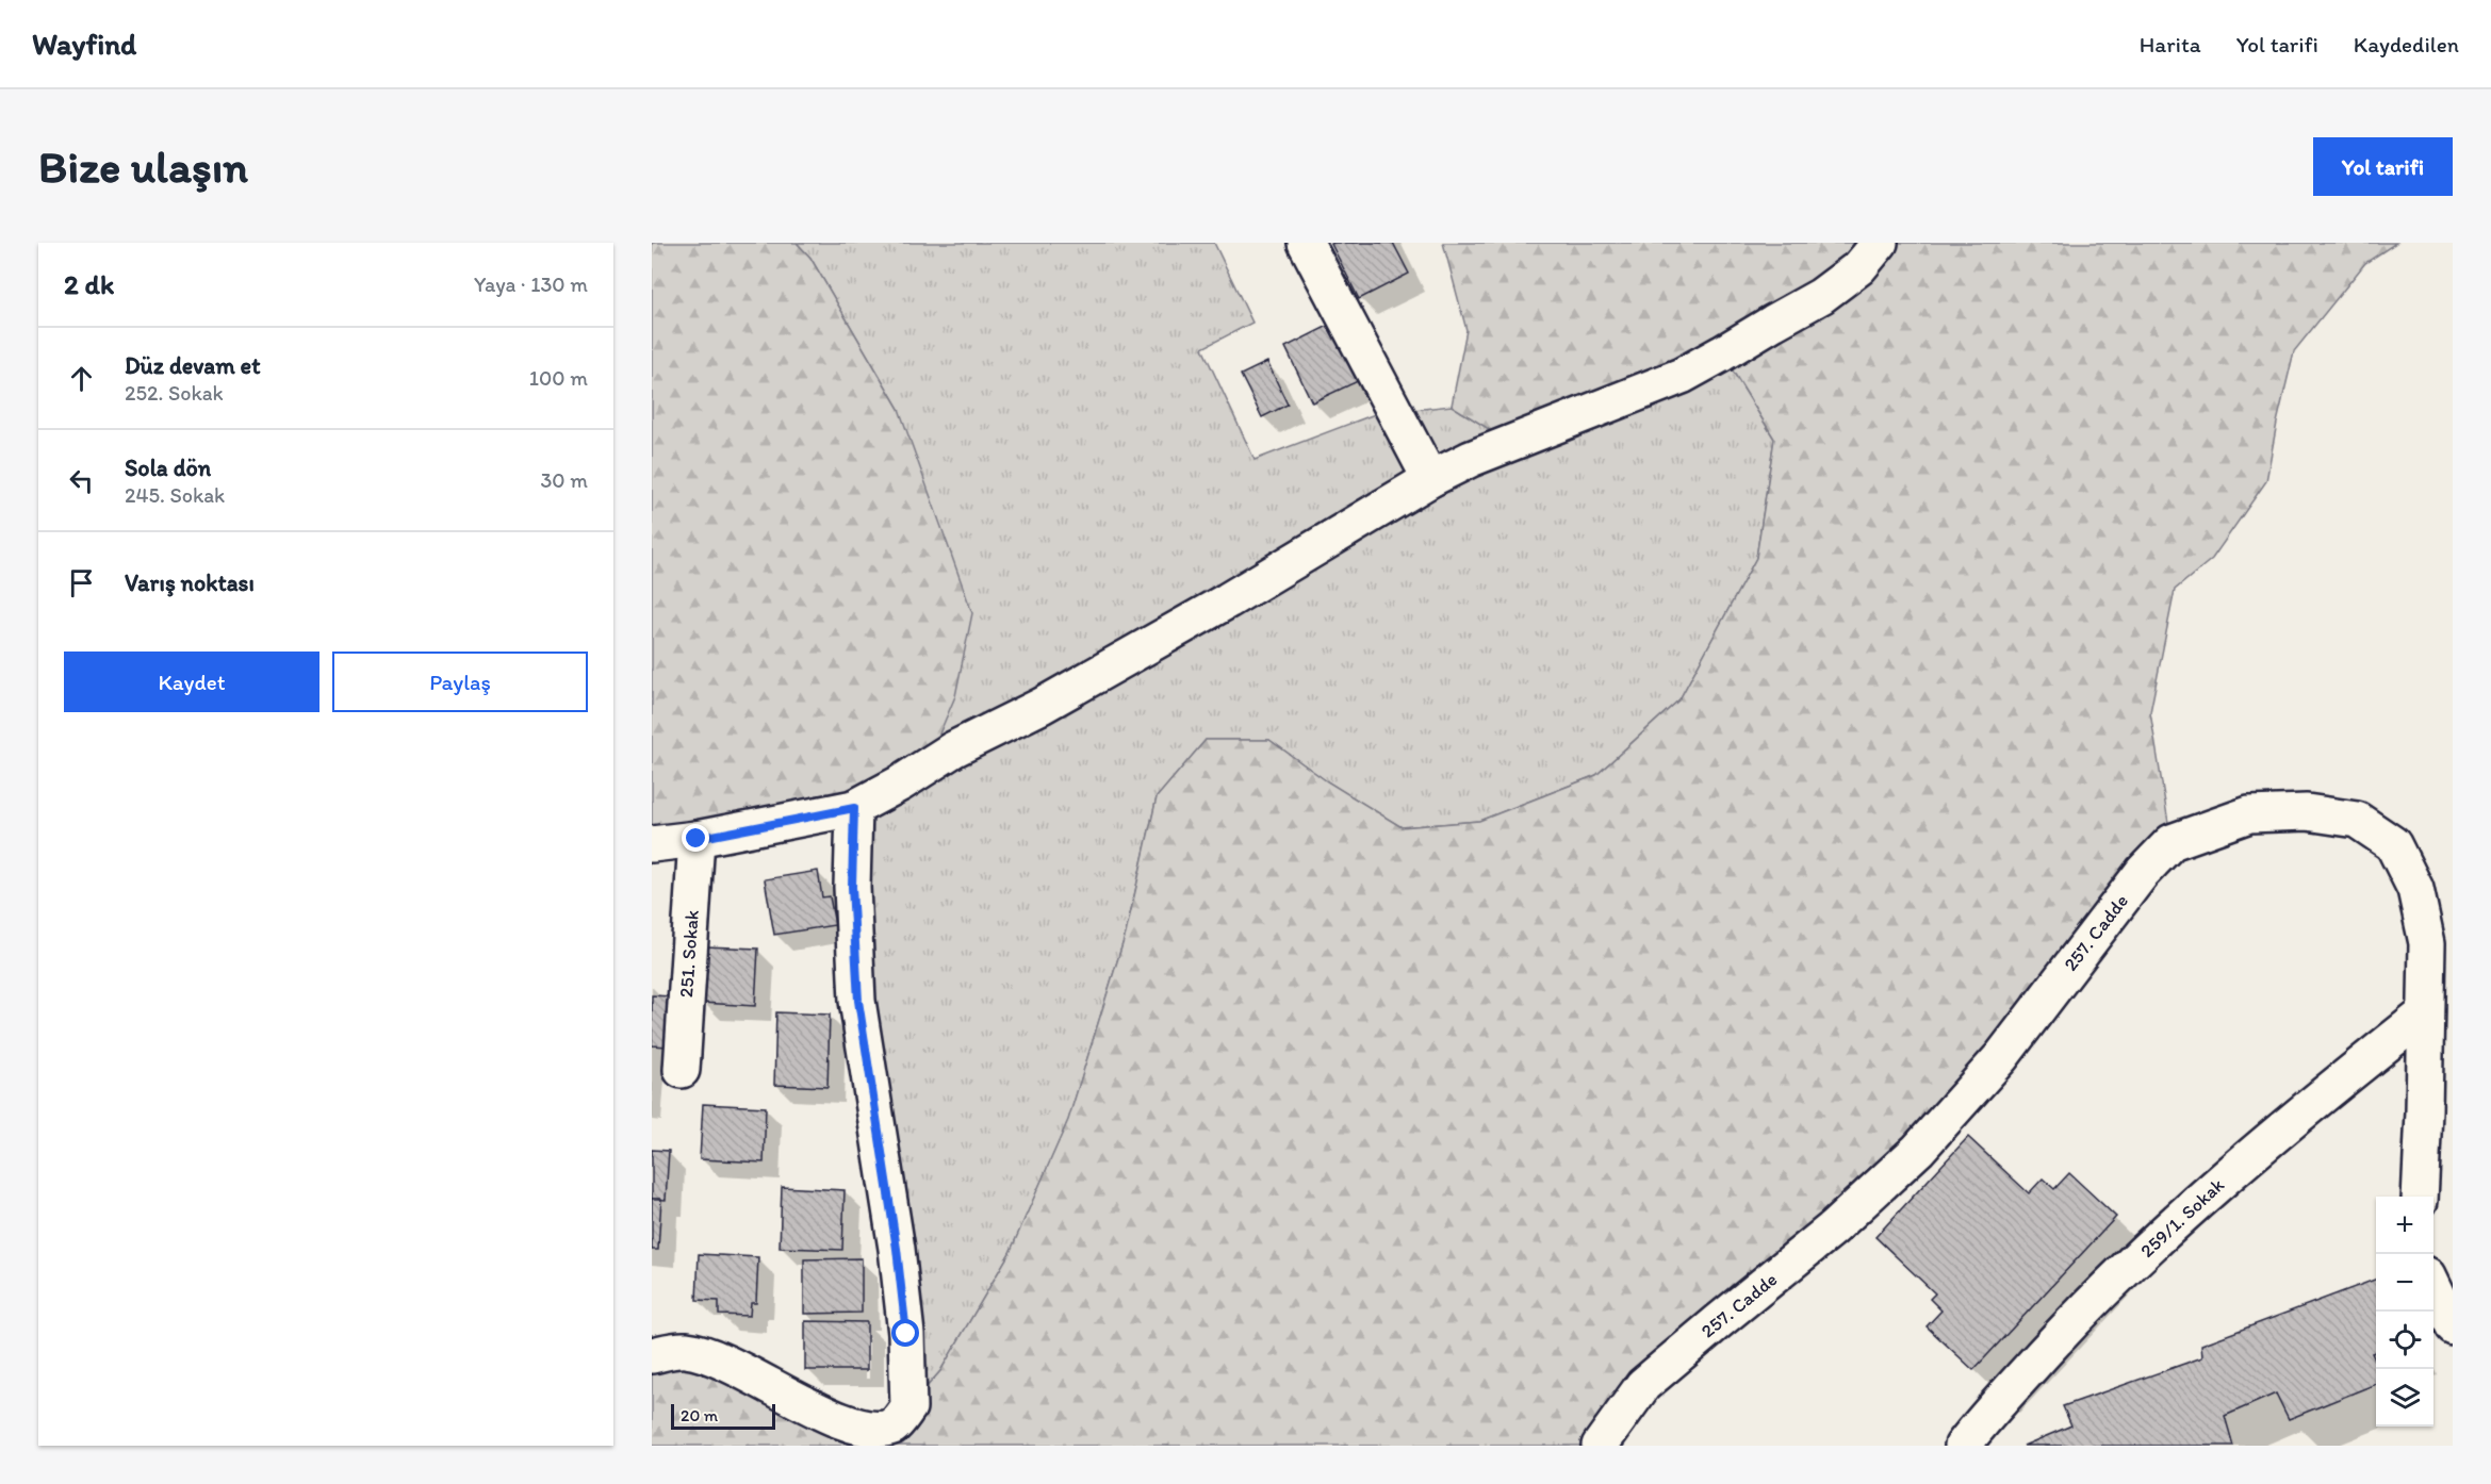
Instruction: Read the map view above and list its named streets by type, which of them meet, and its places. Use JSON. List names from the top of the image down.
{
  "streets": {
    "street": ["257. Cadde", "251. Sokak", "259/1. Sokak"]
  },
  "crossings": [
    ["257. Cadde", "259/1. Sokak"]
  ],
  "scale_bar": "20 m",
  "page": {
    "header": "Wayfind",
    "nav": ["Harita", "Yol tarifi", "Kaydedilen"],
    "buttons": [
      "Yol tarifi",
      ["Kaydet", "Paylaş"]
    ],
    "title": "Bize ulaşın",
    "heading": ["2 dk", "Yaya · 130 m"],
    "list": [
      ["Düz devam et", "252. Sokak", "100 m"],
      ["Sola dön", "245. Sokak", "30 m"],
      "Varış noktası"
    ],
    "map_buttons": ["+", "−"],
    "scale": "20 m"
  }
}
